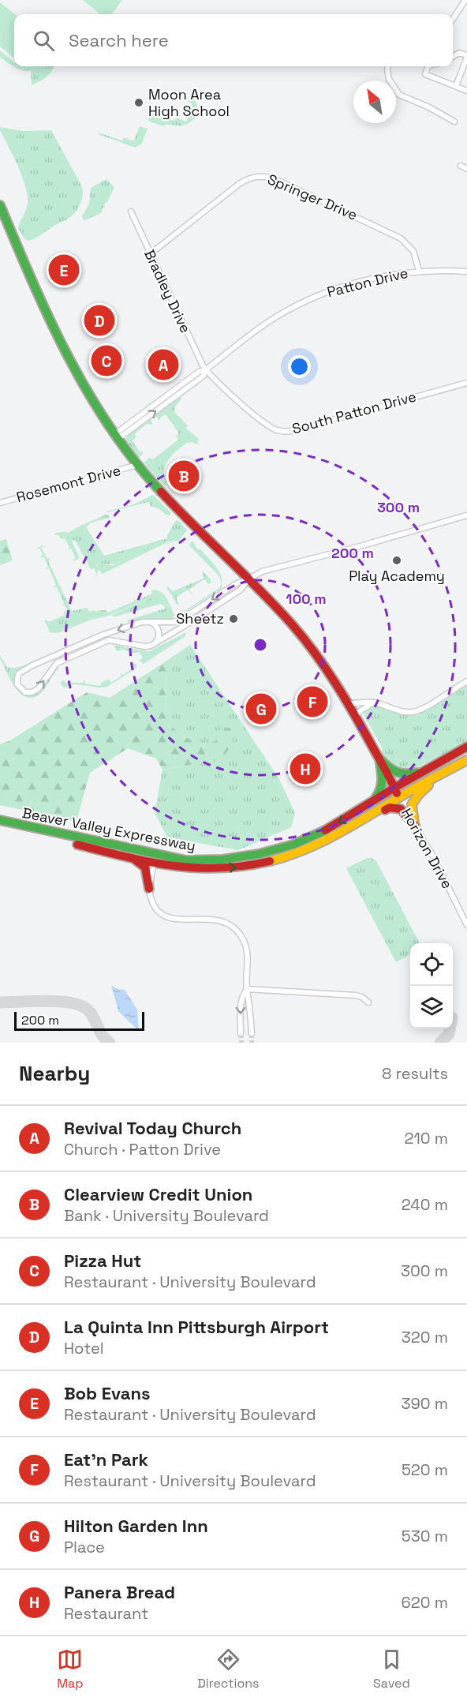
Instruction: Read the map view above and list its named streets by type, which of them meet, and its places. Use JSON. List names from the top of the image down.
{
  "streets": {
    "main road": ["Beaver Valley Expressway"],
    "street": [
      "Springer Drive",
      "Patton Drive",
      "Bradley Drive",
      "South Patton Drive",
      "Rosemont Drive",
      "Horizon Drive"
    ]
  },
  "crossings": [
    ["Springer Drive", "Patton Drive"],
    ["Springer Drive", "Bradley Drive"],
    ["Patton Drive", "Bradley Drive"],
    ["Patton Drive", "South Patton Drive"],
    ["Bradley Drive", "South Patton Drive"],
    ["Beaver Valley Expressway", "Horizon Drive"]
  ],
  "places": ["Moon Area High School", "Play Academy", "Sheetz"],
  "scale_bar": "200 m",
  "north": "top left",
  "page": {
    "search": "Search here",
    "pins": [
      "E",
      "D",
      "C",
      "A",
      "B",
      "F",
      "G",
      "H"
    ],
    "scale": "200 m",
    "heading": ["Nearby", "8 results"],
    "list": [
      {
        "mark": "A",
        "name": "Revival Today Church",
        "note": "Church · Patton Drive",
        "value": "210 m"
      },
      {
        "mark": "B",
        "name": "Clearview Credit Union",
        "note": "Bank · University Boulevard",
        "value": "240 m"
      },
      {
        "mark": "C",
        "name": "Pizza Hut",
        "note": "Restaurant · University Boulevard",
        "value": "300 m"
      },
      {
        "mark": "D",
        "name": "La Quinta Inn Pittsburgh Airport",
        "note": "Hotel",
        "value": "320 m"
      },
      {
        "mark": "E",
        "name": "Bob Evans",
        "note": "Restaurant · University Boulevard",
        "value": "390 m"
      },
      {
        "mark": "F",
        "name": "Eat'n Park",
        "note": "Restaurant · University Boulevard",
        "value": "520 m"
      },
      {
        "mark": "G",
        "name": "Hilton Garden Inn",
        "note": "Place",
        "value": "530 m"
      },
      {
        "mark": "H",
        "name": "Panera Bread",
        "note": "Restaurant",
        "value": "620 m"
      }
    ],
    "nav": ["Map", "Directions", "Saved"]
  },
  "rings": ["300 m", "200 m", "100 m"]
}
